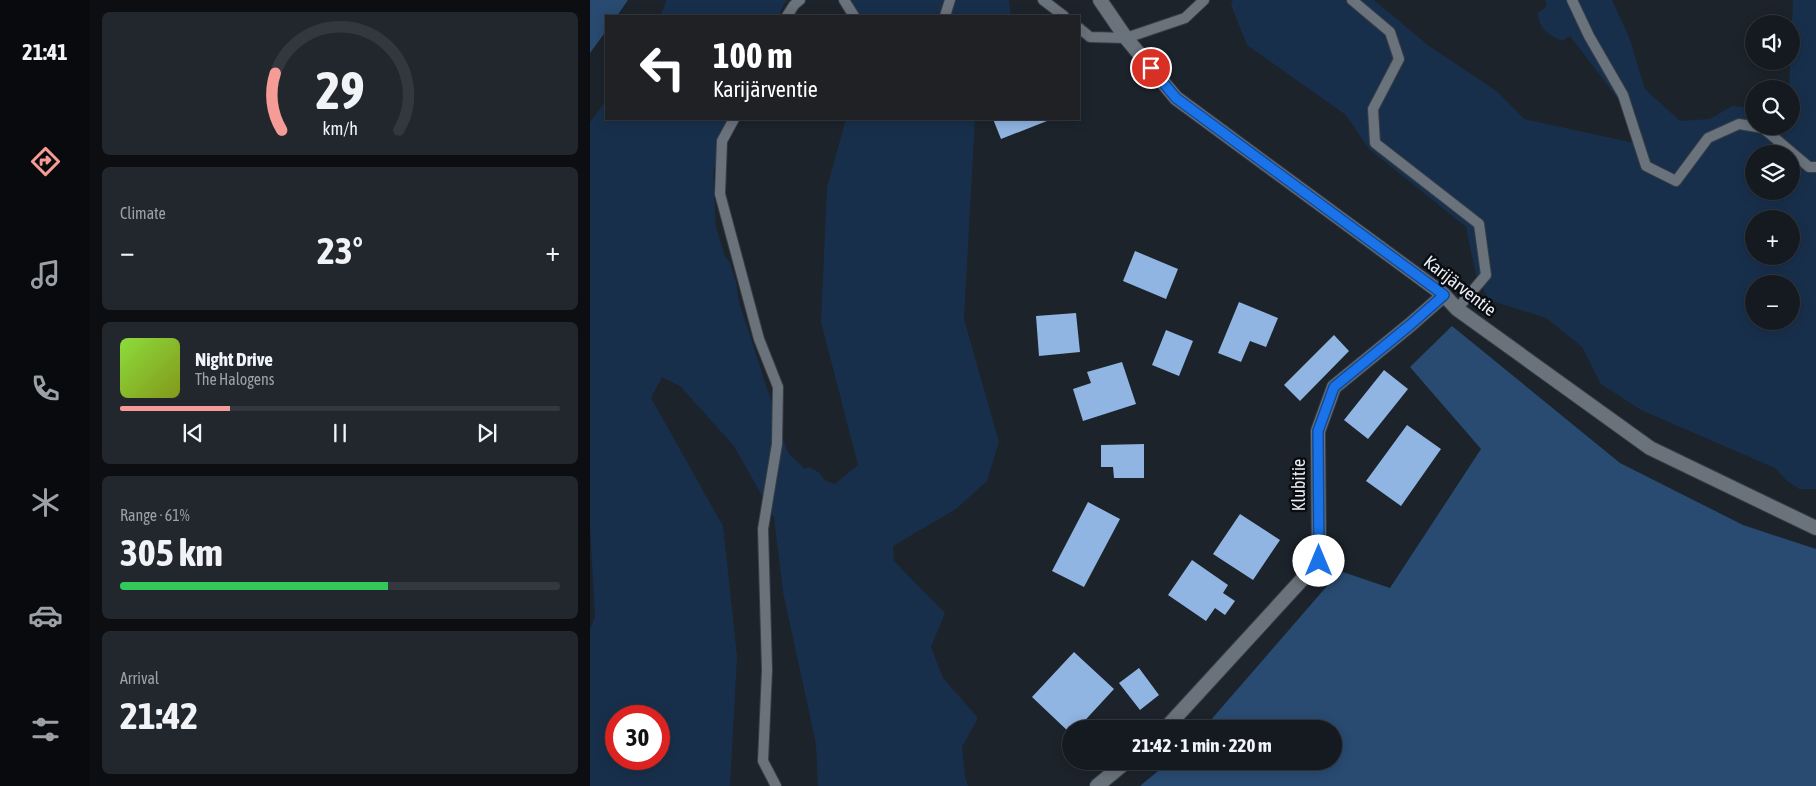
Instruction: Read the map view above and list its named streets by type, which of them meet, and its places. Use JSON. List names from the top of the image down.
{
  "streets": {
    "street": ["Karijärventie", "Klubitie"]
  },
  "crossings": [
    ["Karijärventie", "Klubitie"]
  ],
  "page": {
    "tabs": "21:41",
    "map_buttons": ["+", "−"],
    "turn": ["100 m", "Karijärventie"],
    "tile": [
      "Climate",
      ["Range · 61%", "305 km"],
      ["Arrival", "21:42"]
    ],
    "heat": ["−", "23°", "+"],
    "song": ["Night Drive", "The Halogens"],
    "limit": "30",
    "trip": "21:42 · 1 min · 220 m",
    "gauge": ["29", "km/h"]
  }
}
